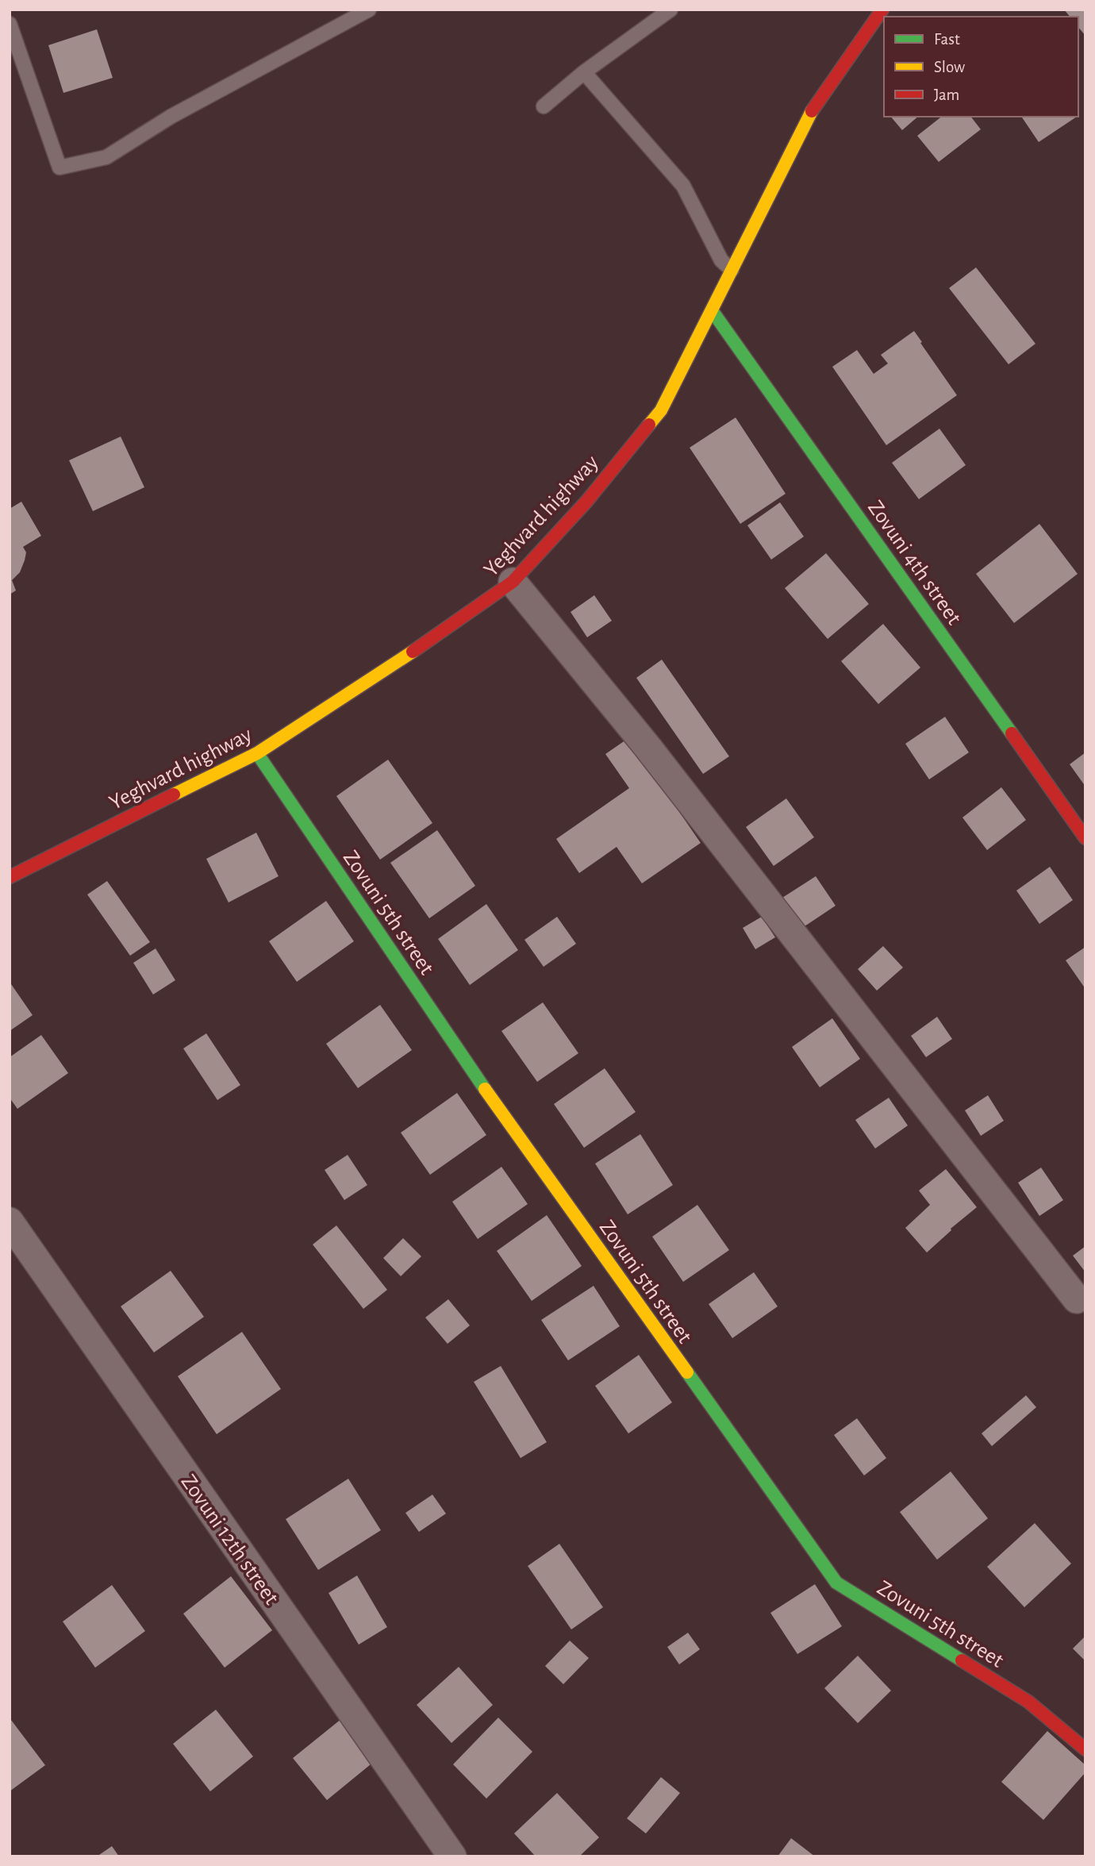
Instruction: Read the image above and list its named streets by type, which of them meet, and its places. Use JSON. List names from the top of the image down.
{
  "streets": {
    "street": [
      "Yeghvard highway",
      "Zovuni 4th street",
      "Zovuni 5th street",
      "Zovuni 12th street"
    ]
  },
  "crossings": [
    ["Yeghvard highway", "Zovuni 4th street"],
    ["Yeghvard highway", "Zovuni 5th street"]
  ],
  "legend": ["Fast", "Slow", "Jam"]
}
